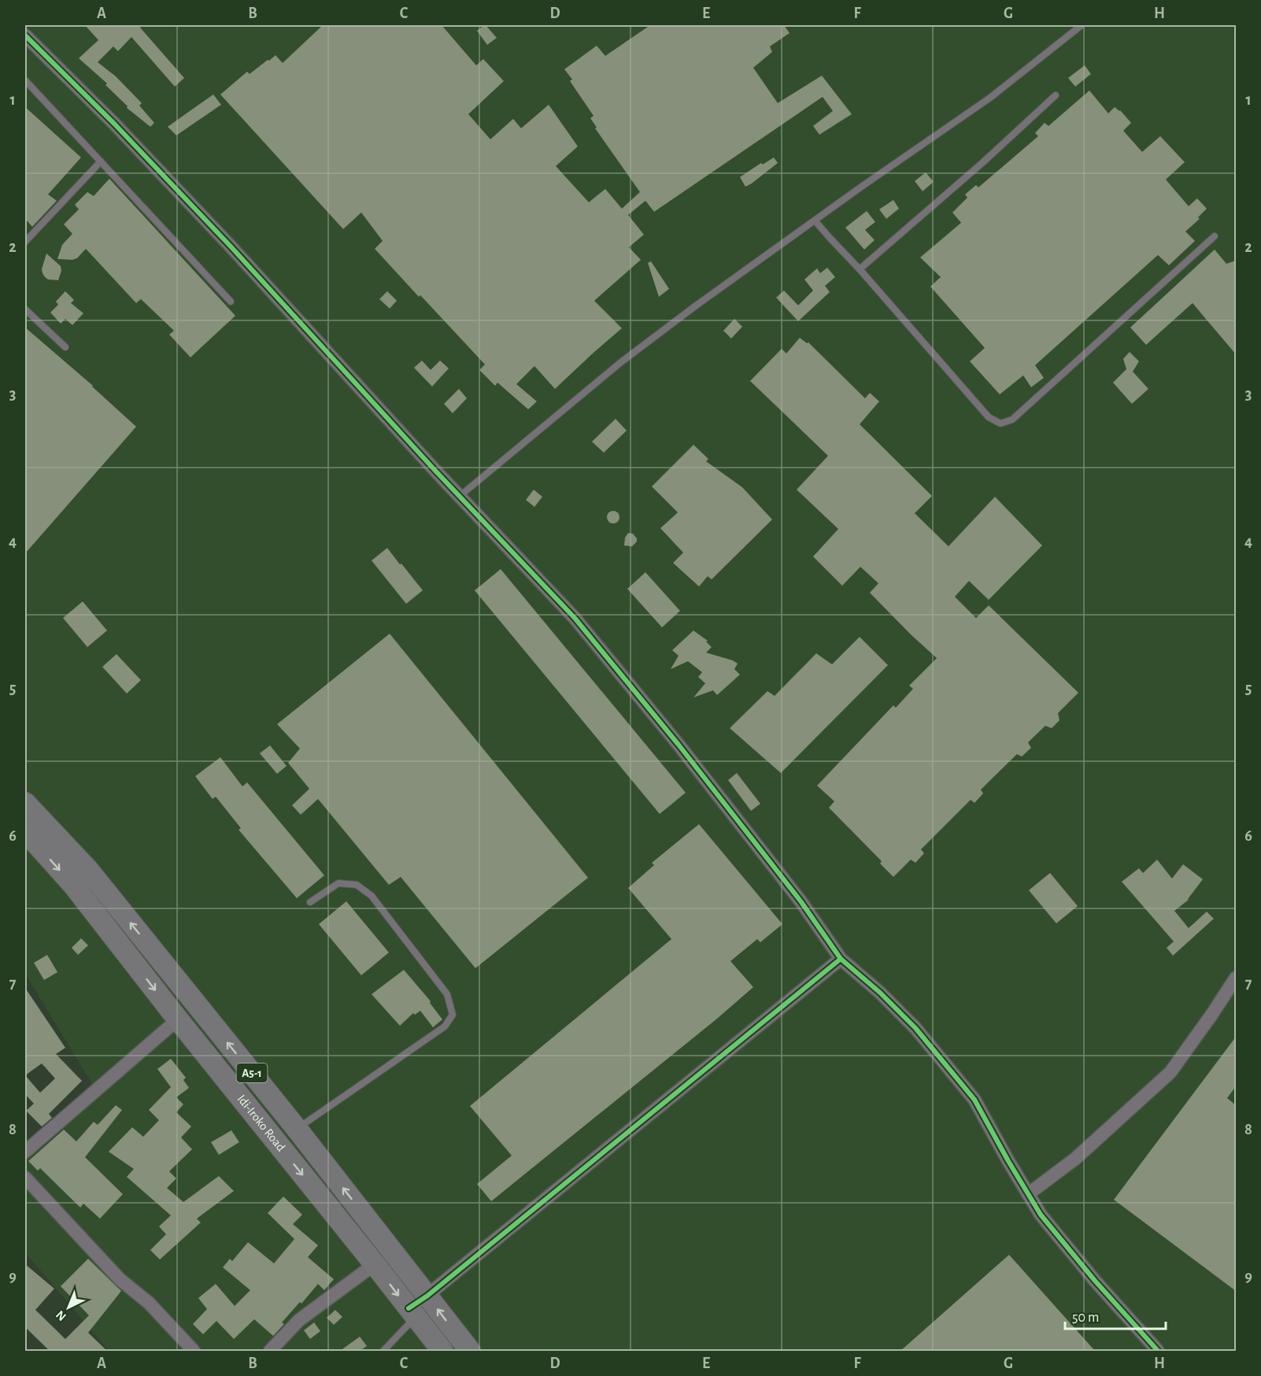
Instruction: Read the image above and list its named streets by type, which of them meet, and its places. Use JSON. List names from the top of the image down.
{
  "streets": {
    "highway": ["A5-1", "Idi-Iroko Road"]
  },
  "scale_bar": "50 m",
  "north": "bottom left",
  "grid": {
    "columns": [
      "A",
      "B",
      "C",
      "D",
      "E",
      "F",
      "G",
      "H"
    ],
    "rows": [
      "1",
      "2",
      "3",
      "4",
      "5",
      "6",
      "7",
      "8",
      "9"
    ]
  }
}
